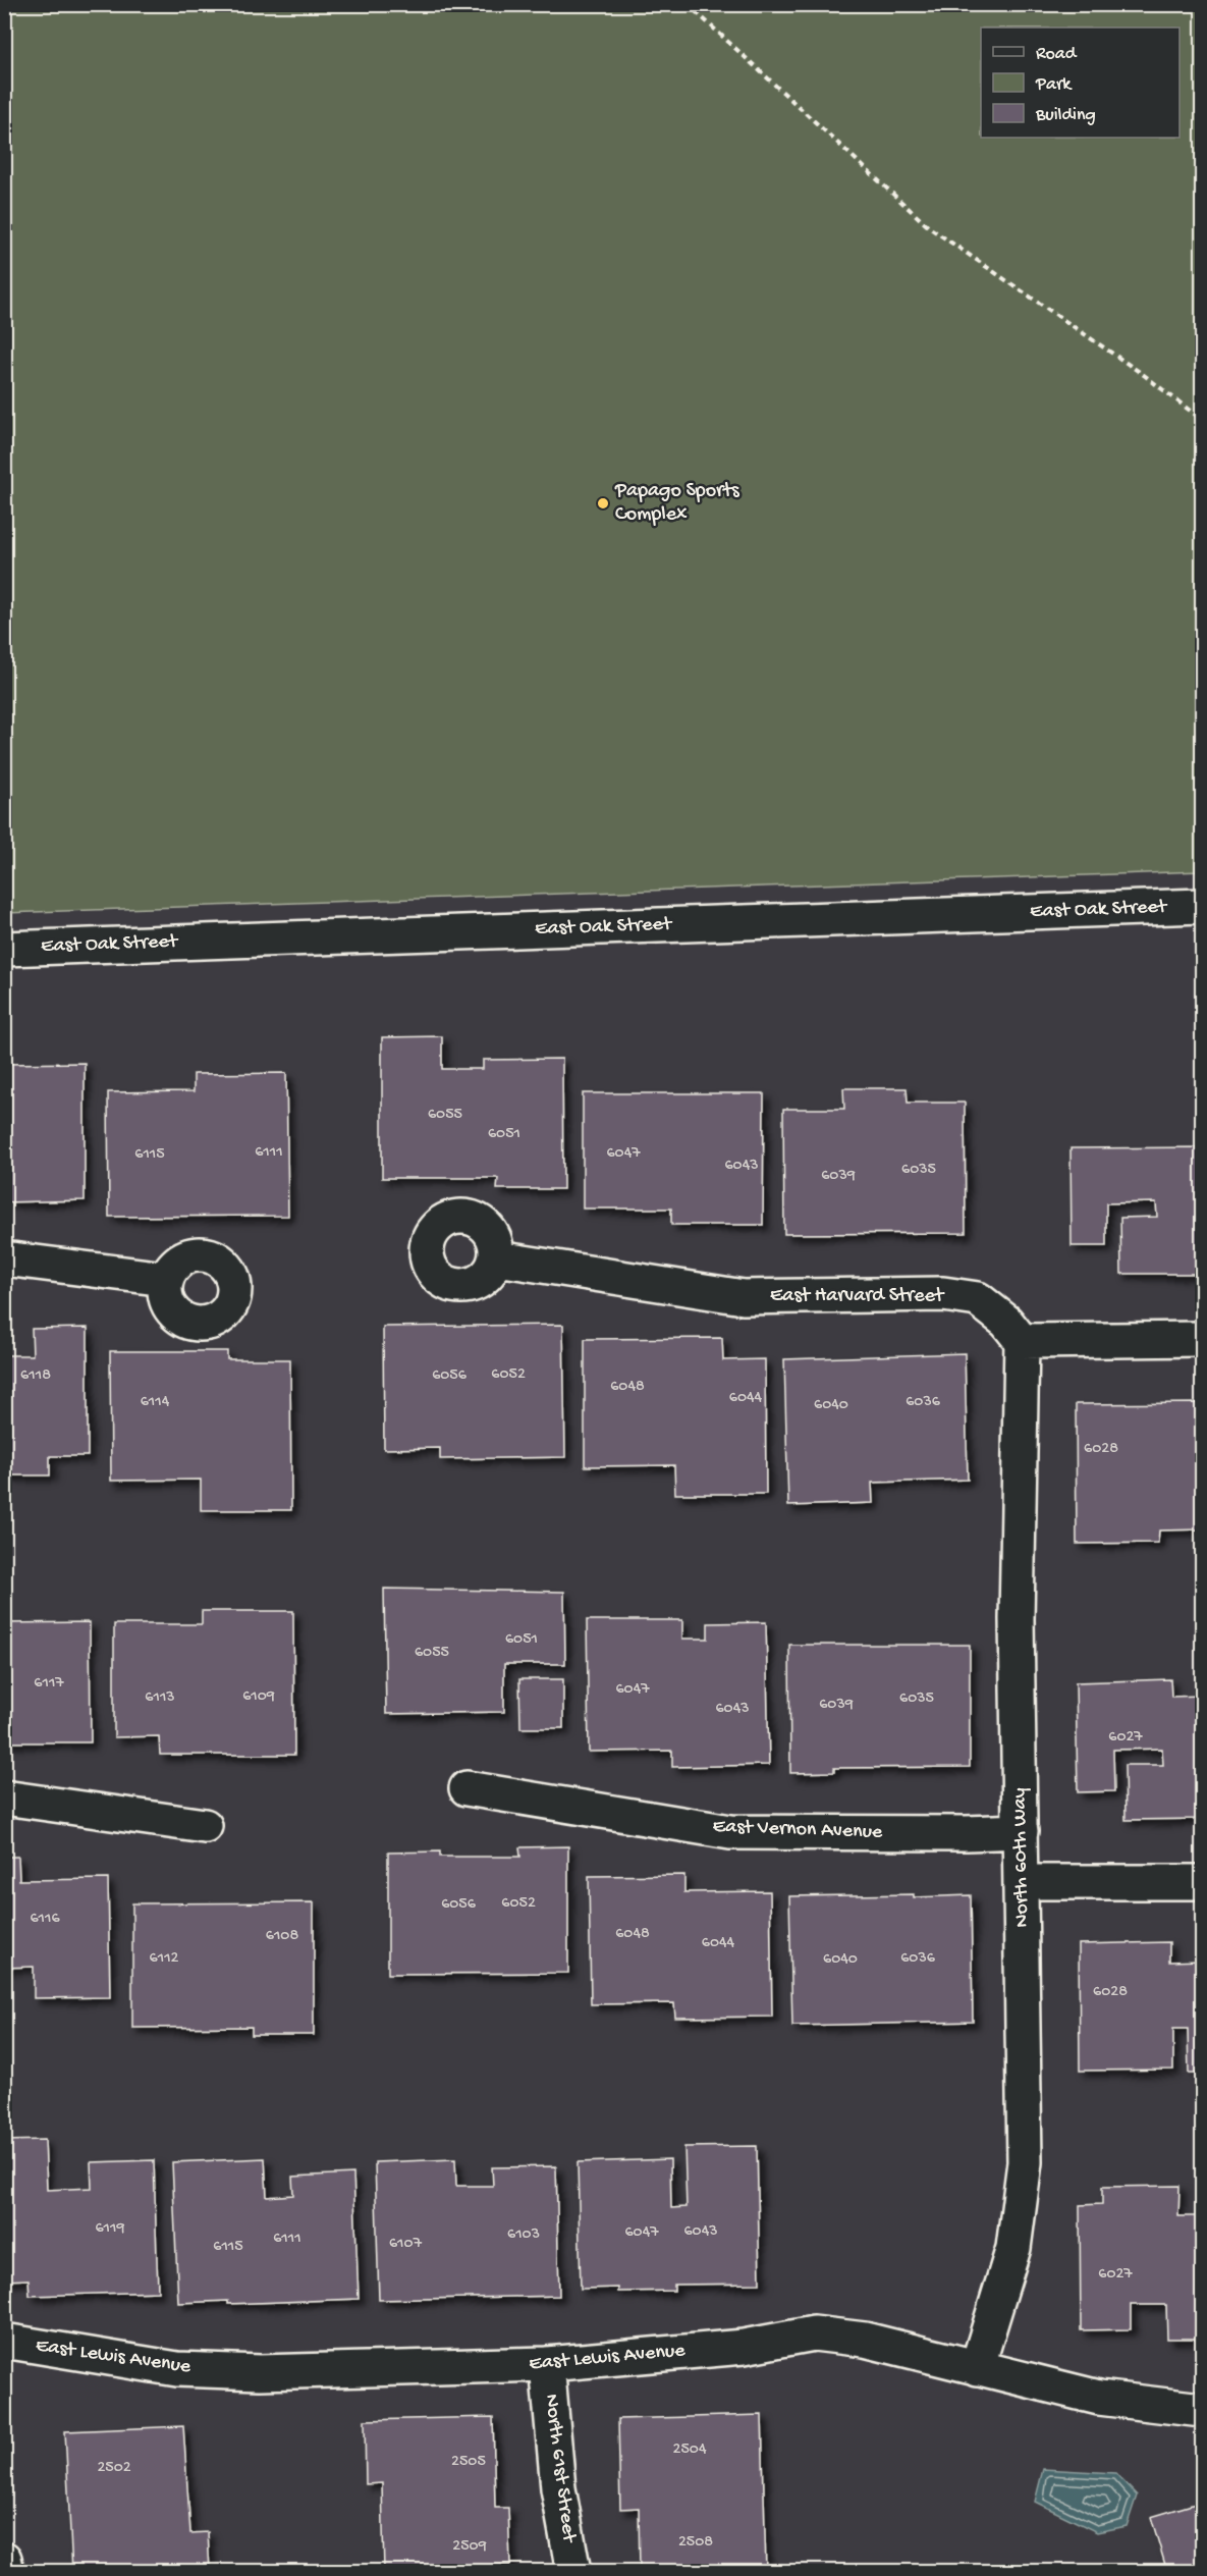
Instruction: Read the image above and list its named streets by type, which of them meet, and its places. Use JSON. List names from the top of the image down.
{
  "streets": {
    "street": [
      "East Oak Street",
      "East Harvard Street",
      "East Vernon Avenue",
      "North 60th Way",
      "East Lewis Avenue",
      "North 61st Street"
    ]
  },
  "crossings": [
    ["East Harvard Street", "North 60th Way"],
    ["East Vernon Avenue", "North 60th Way"],
    ["North 60th Way", "East Lewis Avenue"],
    ["East Lewis Avenue", "North 61st Street"]
  ],
  "places": ["Papago Sports Complex"],
  "house_numbers": [
    "6055",
    "6051",
    "6111",
    "6047",
    "6115",
    "6043",
    "6035",
    "6039",
    "6052",
    "6118",
    "6056",
    "6048",
    "6044",
    "6114",
    "6036",
    "6040",
    "6028",
    "6051",
    "6055",
    "6117",
    "6047",
    "6109",
    "6113",
    "6035",
    "6039",
    "6043",
    "6027",
    "6052",
    "6056",
    "6116",
    "6048",
    "6108",
    "6044",
    "6112",
    "6036",
    "6040",
    "6028",
    "6119",
    "6043",
    "6047",
    "6103",
    "6111",
    "6107",
    "6115",
    "6027",
    "2504",
    "2505",
    "2502",
    "2508",
    "2509"
  ],
  "legend": ["Road", "Park", "Building"]
}
